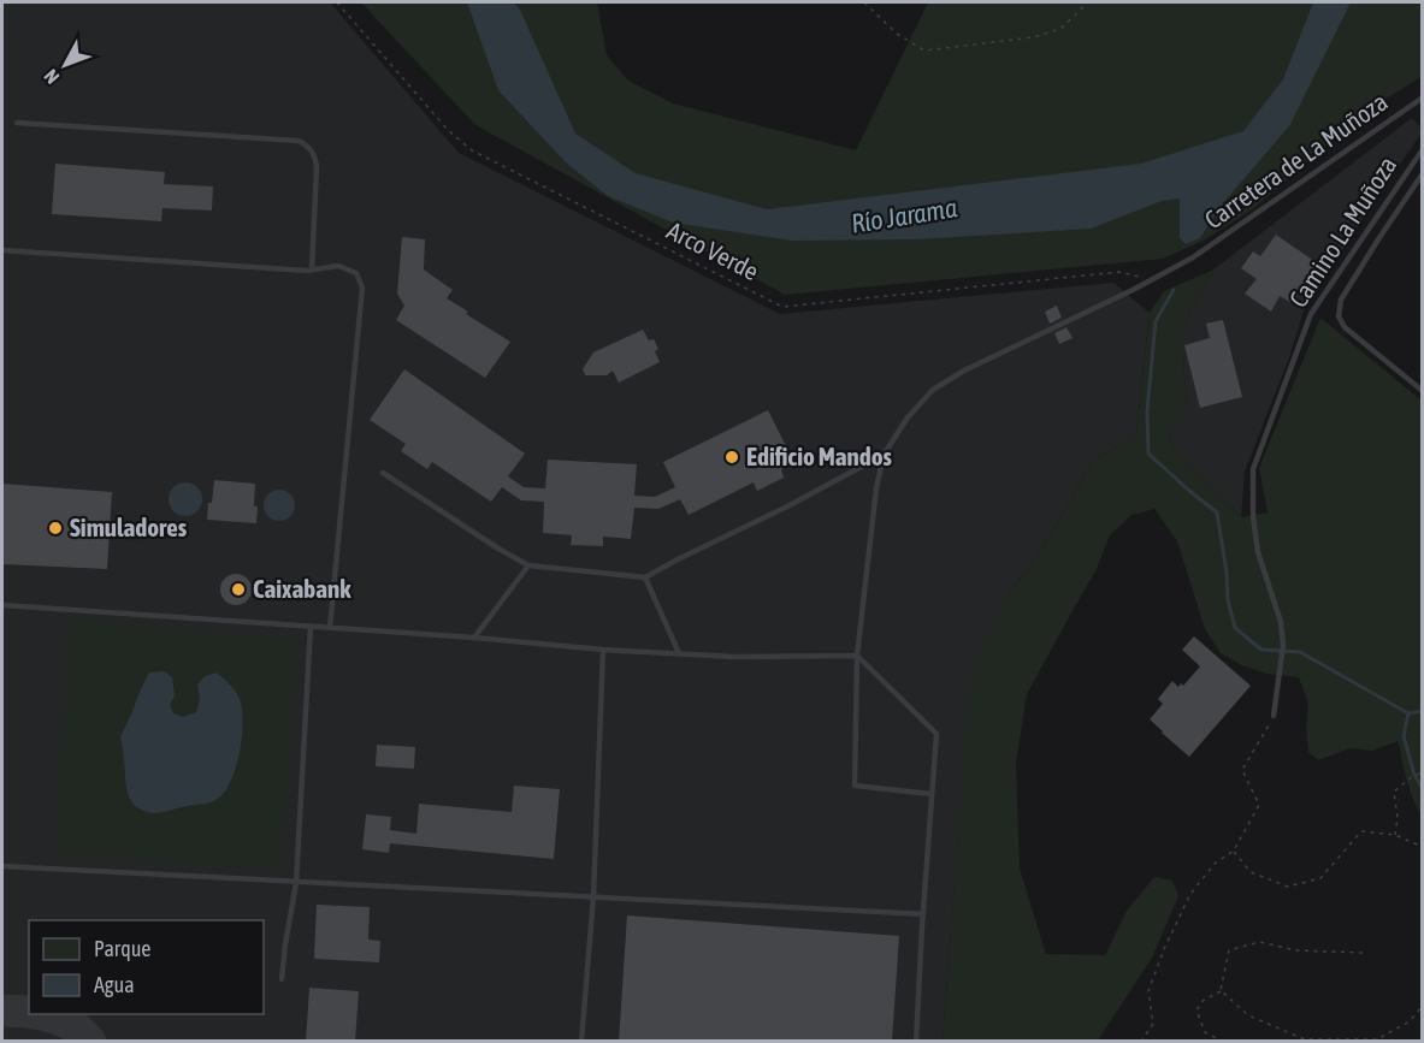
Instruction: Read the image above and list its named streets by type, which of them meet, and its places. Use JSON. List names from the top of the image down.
{
  "streets": {
    "lane": ["Carretera de La Muñoza", "Camino La Muñoza"],
    "path": ["Arco Verde"]
  },
  "crossings": [
    ["Carretera de La Muñoza", "Arco Verde"]
  ],
  "water": ["Río Jarama"],
  "places": ["Edificio Mandos", "Simuladores", "Caixabank"],
  "legend": ["Parque", "Agua"],
  "north": "bottom left"
}
